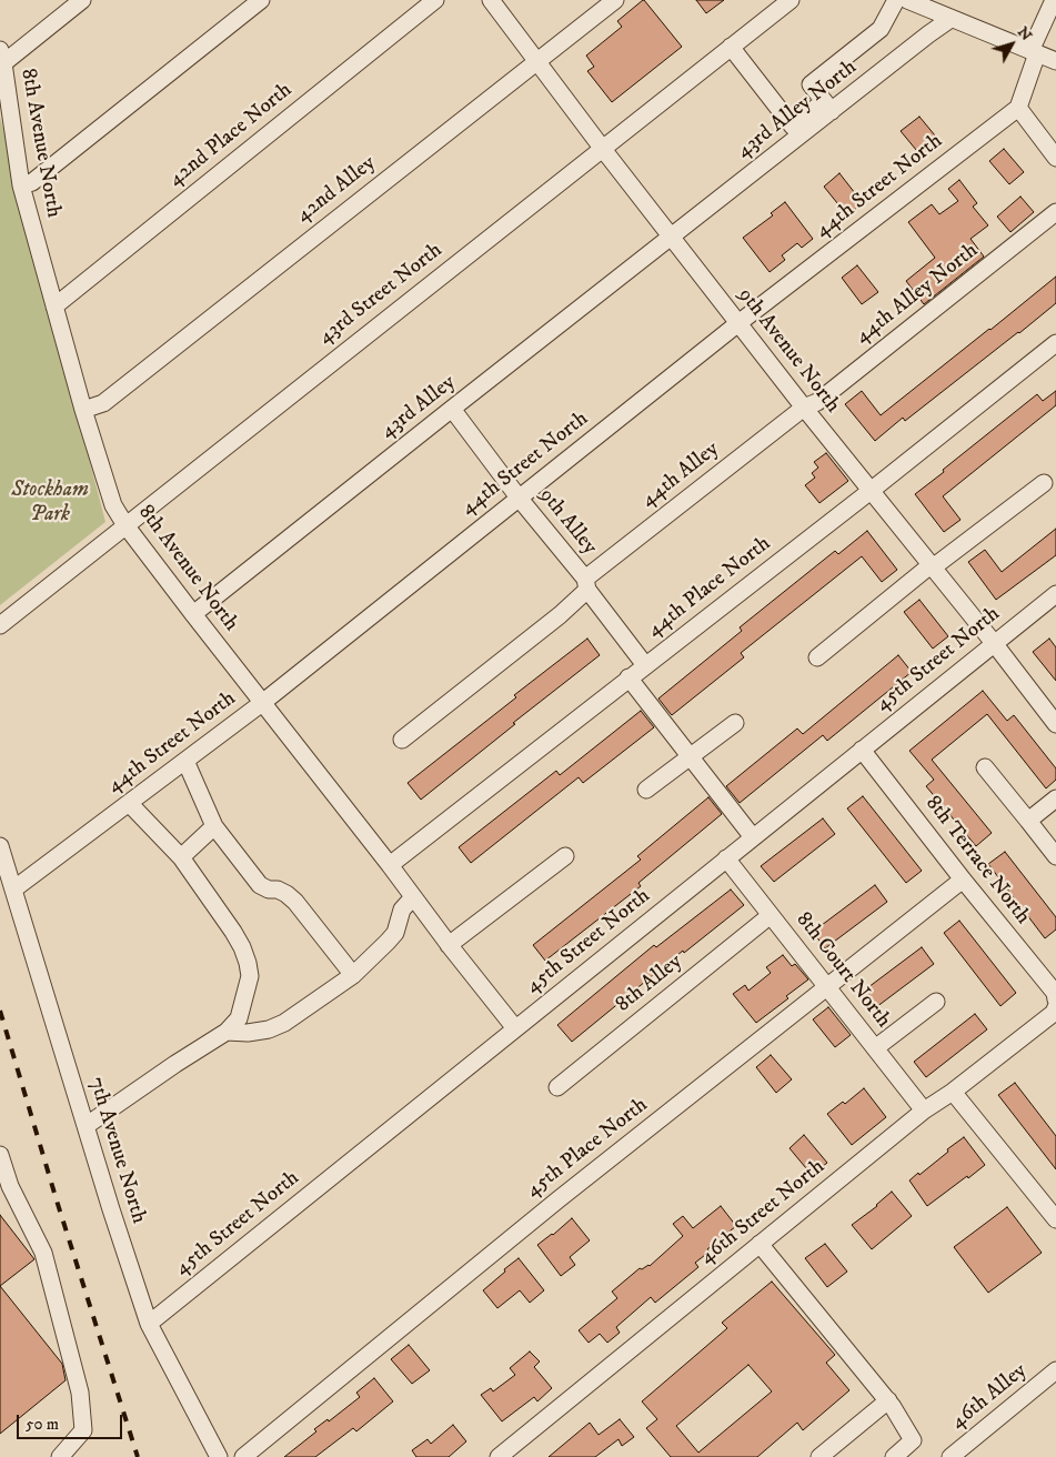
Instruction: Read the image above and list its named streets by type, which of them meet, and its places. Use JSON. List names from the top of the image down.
{
  "streets": {
    "street": [
      "43rd Alley North",
      "42nd Place North",
      "8th Avenue North",
      "44th Street North",
      "42nd Alley",
      "43rd Street North",
      "44th Alley North",
      "9th Avenue North",
      "43rd Alley",
      "44th Alley",
      "9th Alley",
      "44th Place North",
      "45th Street North",
      "8th Terrace North",
      "8th Court North",
      "8th Alley",
      "45th Place North",
      "7th Avenue North",
      "46th Street North",
      "46th Alley"
    ]
  },
  "crossings": [
    ["43rd Alley North", "9th Avenue North"],
    ["43rd Alley North", "43rd Alley"],
    ["42nd Place North", "8th Avenue North"],
    ["8th Avenue North", "44th Street North"],
    ["8th Avenue North", "42nd Alley"],
    ["8th Avenue North", "43rd Street North"],
    ["8th Avenue North", "43rd Alley"],
    ["8th Avenue North", "44th Place North"],
    ["8th Avenue North", "45th Street North"],
    ["44th Street North", "9th Avenue North"],
    ["44th Street North", "9th Alley"],
    ["44th Street North", "7th Avenue North"],
    ["42nd Alley", "9th Avenue North"],
    ["43rd Street North", "9th Avenue North"],
    ["44th Alley North", "9th Avenue North"],
    ["44th Alley North", "44th Alley"],
    ["9th Avenue North", "43rd Alley"],
    ["9th Avenue North", "44th Alley"],
    ["9th Avenue North", "44th Place North"],
    ["9th Avenue North", "45th Street North"],
    ["43rd Alley", "9th Alley"],
    ["44th Alley", "9th Alley"],
    ["9th Alley", "44th Place North"],
    ["45th Street North", "8th Terrace North"],
    ["45th Street North", "8th Court North"],
    ["45th Street North", "7th Avenue North"],
    ["8th Terrace North", "45th Place North"],
    ["8th Court North", "8th Alley"],
    ["8th Court North", "45th Place North"],
    ["8th Court North", "46th Street North"]
  ],
  "parks": ["Stockham Park"],
  "scale_bar": "50 m",
  "north": "top right"
}
